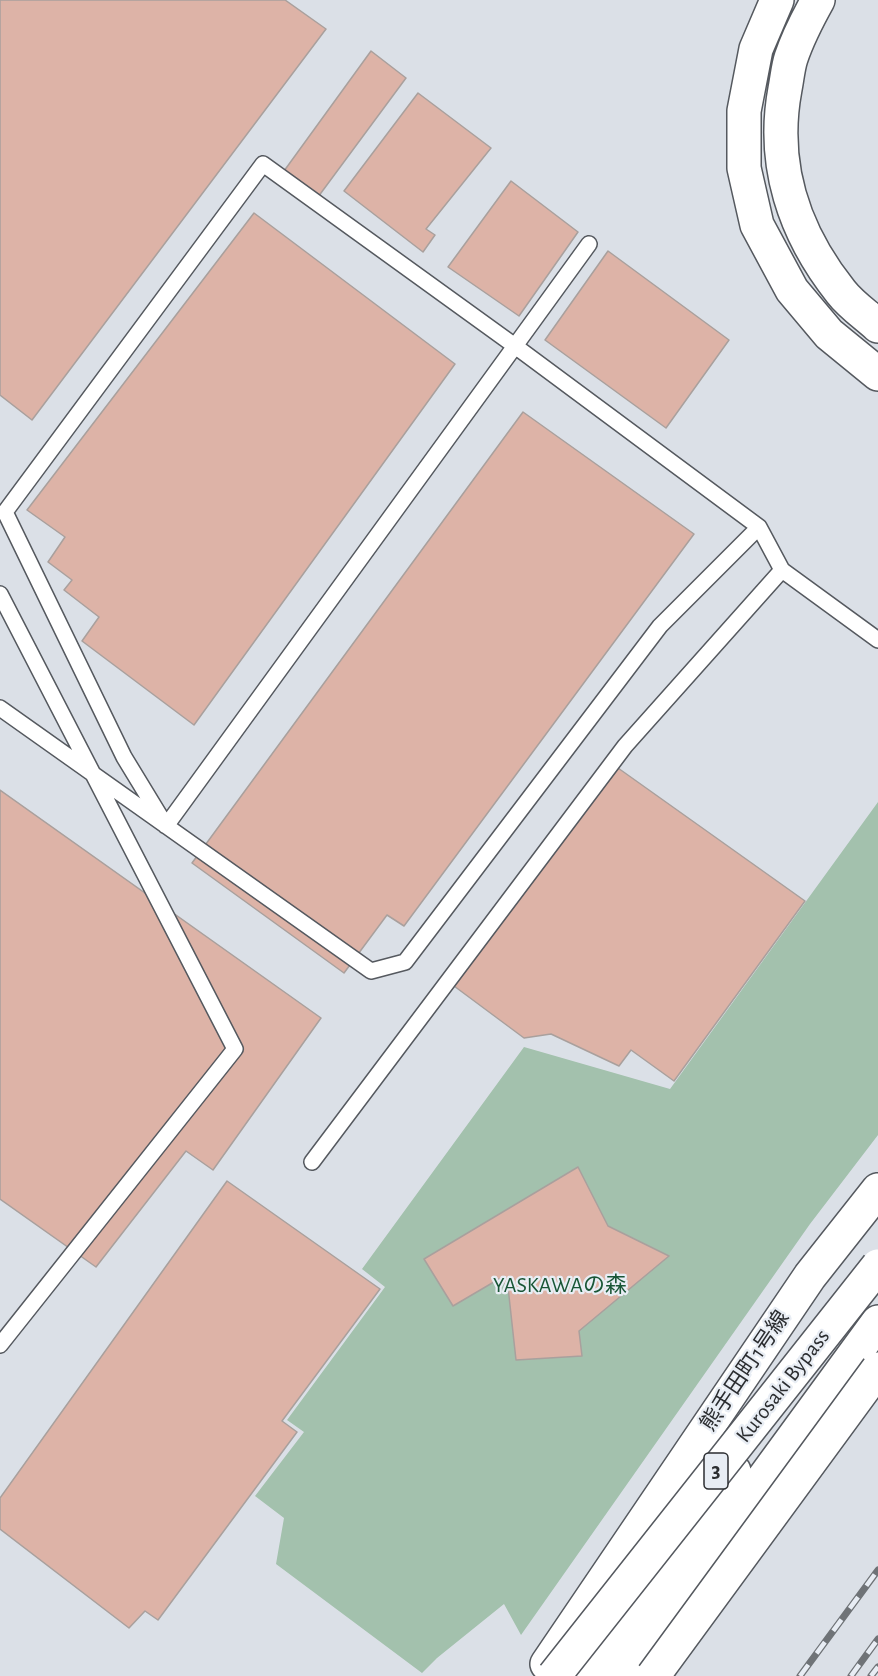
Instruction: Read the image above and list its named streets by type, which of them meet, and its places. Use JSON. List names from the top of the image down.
{
  "streets": {
    "main road": ["熊手田町1号線", "Kurosaki Bypass", "3"]
  },
  "parks": ["YASKAWAの森"]
}
